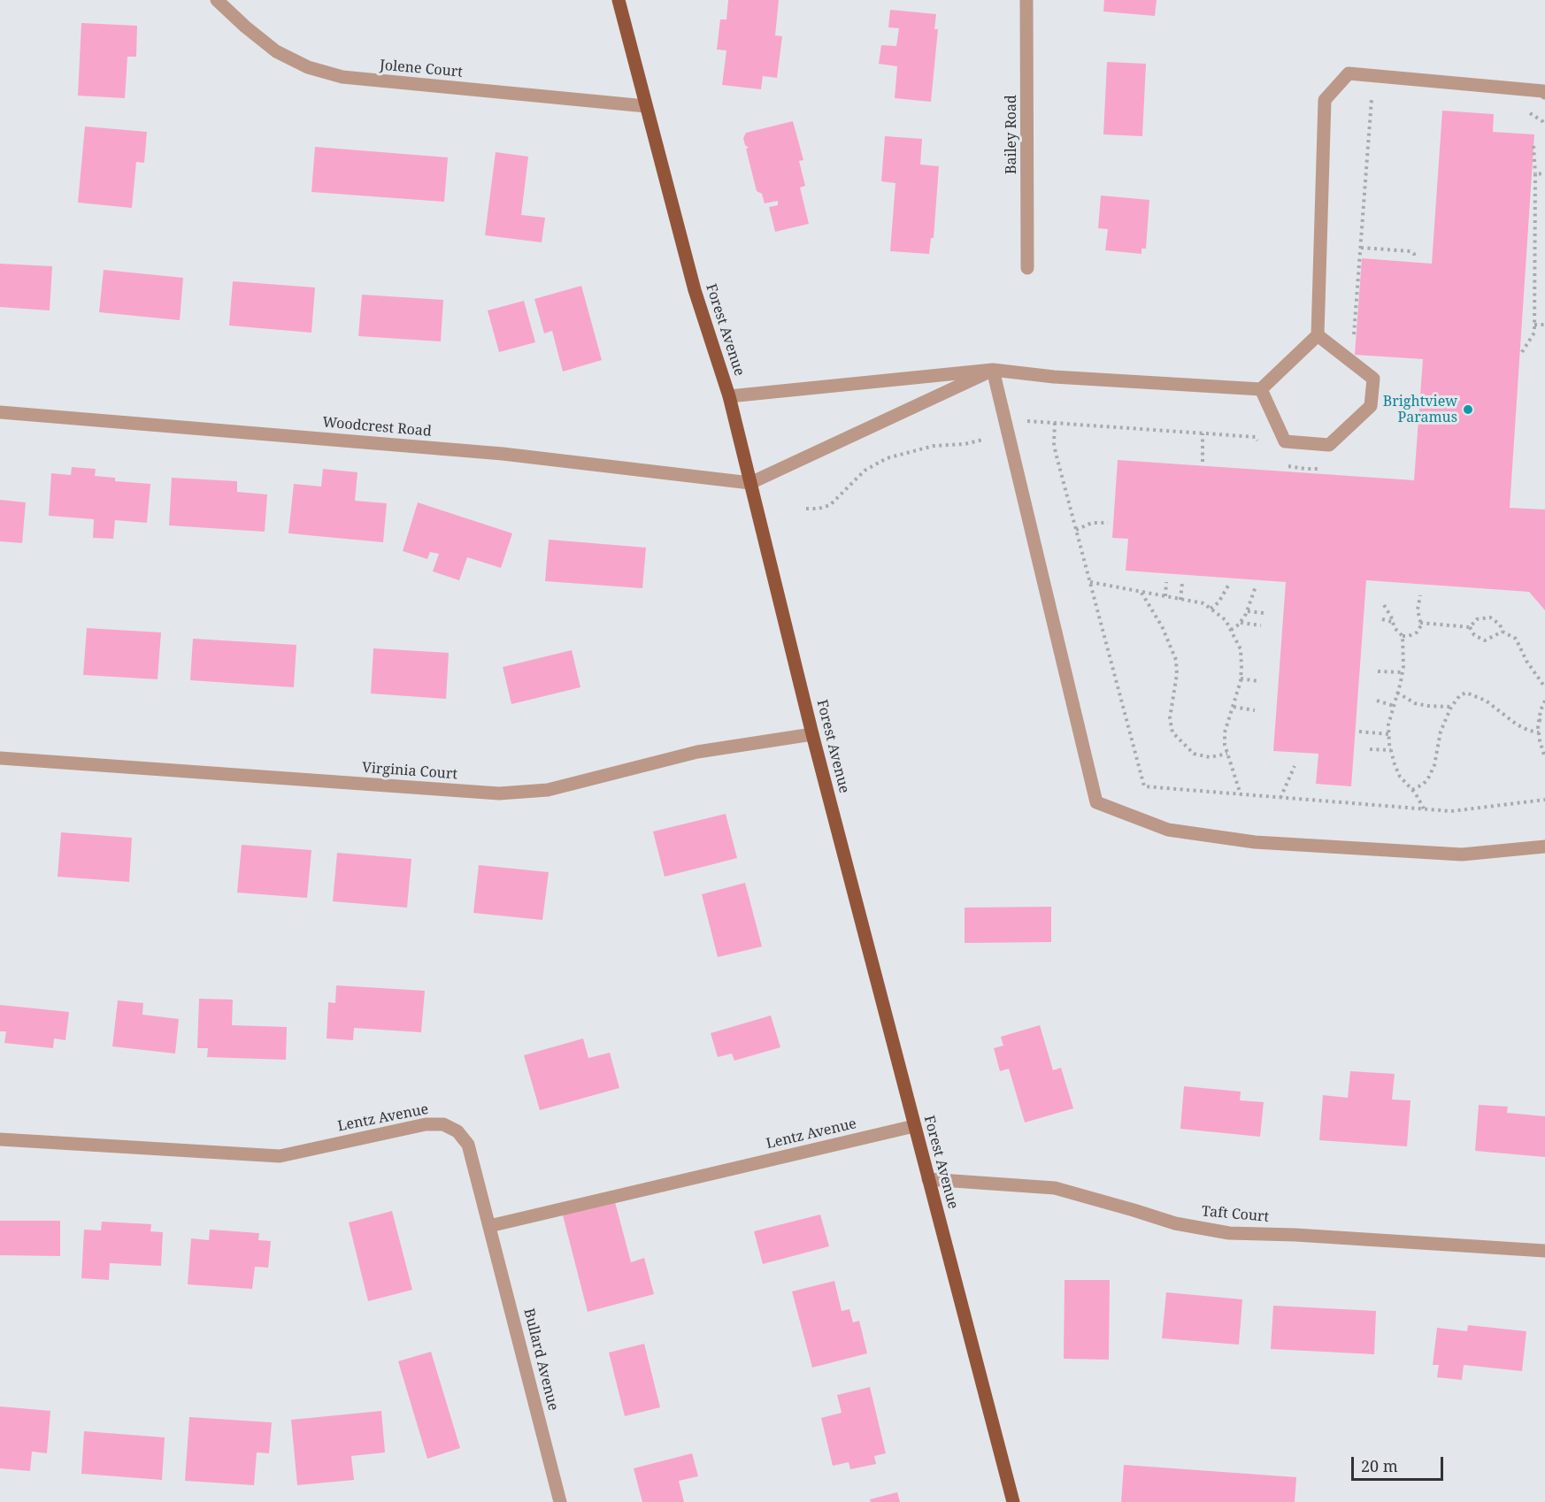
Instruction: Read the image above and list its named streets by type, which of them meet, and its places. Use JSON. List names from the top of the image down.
{
  "streets": {
    "main road": ["Forest Avenue"],
    "street": [
      "Jolene Court",
      "Bailey Road",
      "Woodcrest Road",
      "Virginia Court",
      "Lentz Avenue",
      "Taft Court",
      "Bullard Avenue"
    ]
  },
  "crossings": [
    ["Jolene Court", "Forest Avenue"],
    ["Forest Avenue", "Woodcrest Road"],
    ["Forest Avenue", "Virginia Court"],
    ["Forest Avenue", "Lentz Avenue"],
    ["Forest Avenue", "Taft Court"],
    ["Lentz Avenue", "Bullard Avenue"]
  ],
  "places": ["Brightview Paramus"],
  "scale_bar": "20 m"
}
